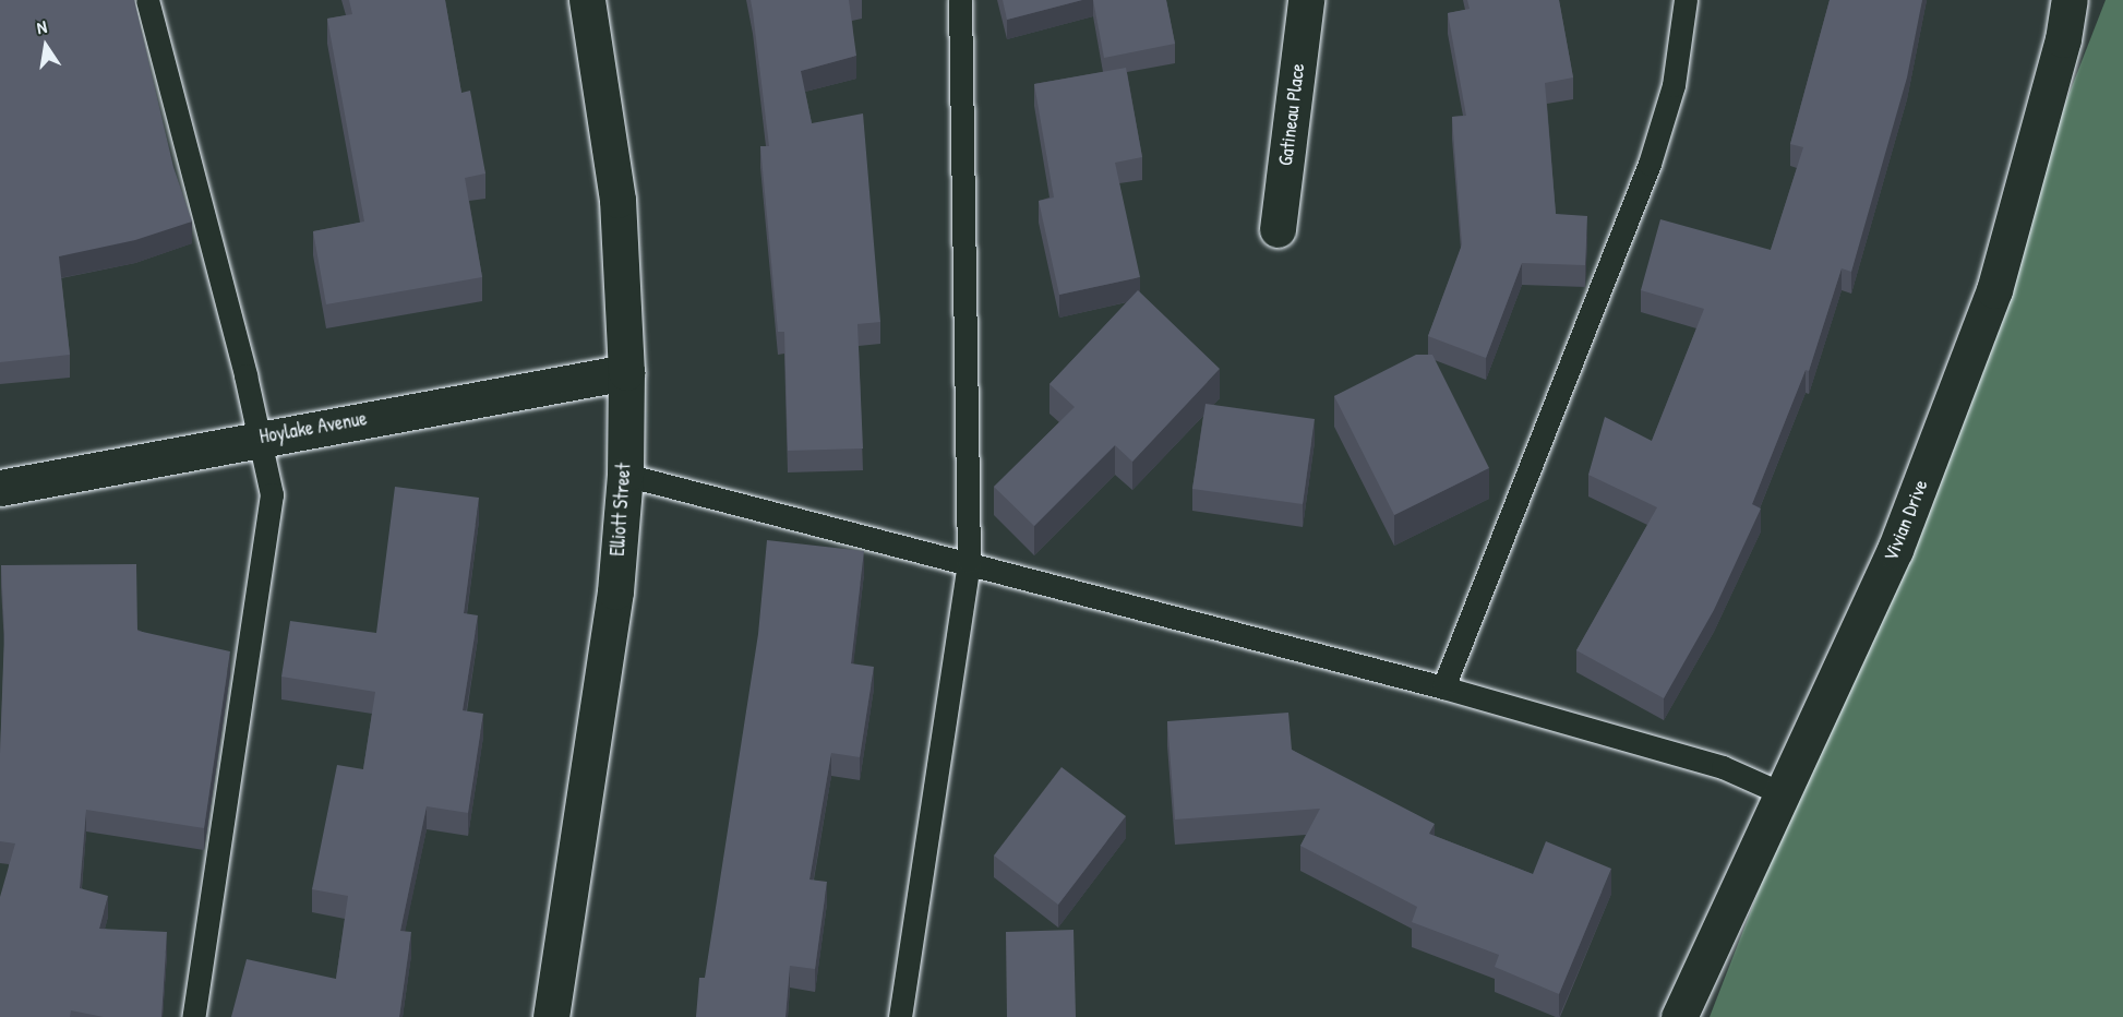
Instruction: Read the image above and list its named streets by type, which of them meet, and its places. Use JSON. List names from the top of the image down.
{
  "streets": {
    "street": [
      "Gatineau Place",
      "Hoylake Avenue",
      "Elliott Street",
      "Vivian Drive"
    ]
  },
  "crossings": [
    ["Hoylake Avenue", "Elliott Street"]
  ],
  "north": "top"
}
